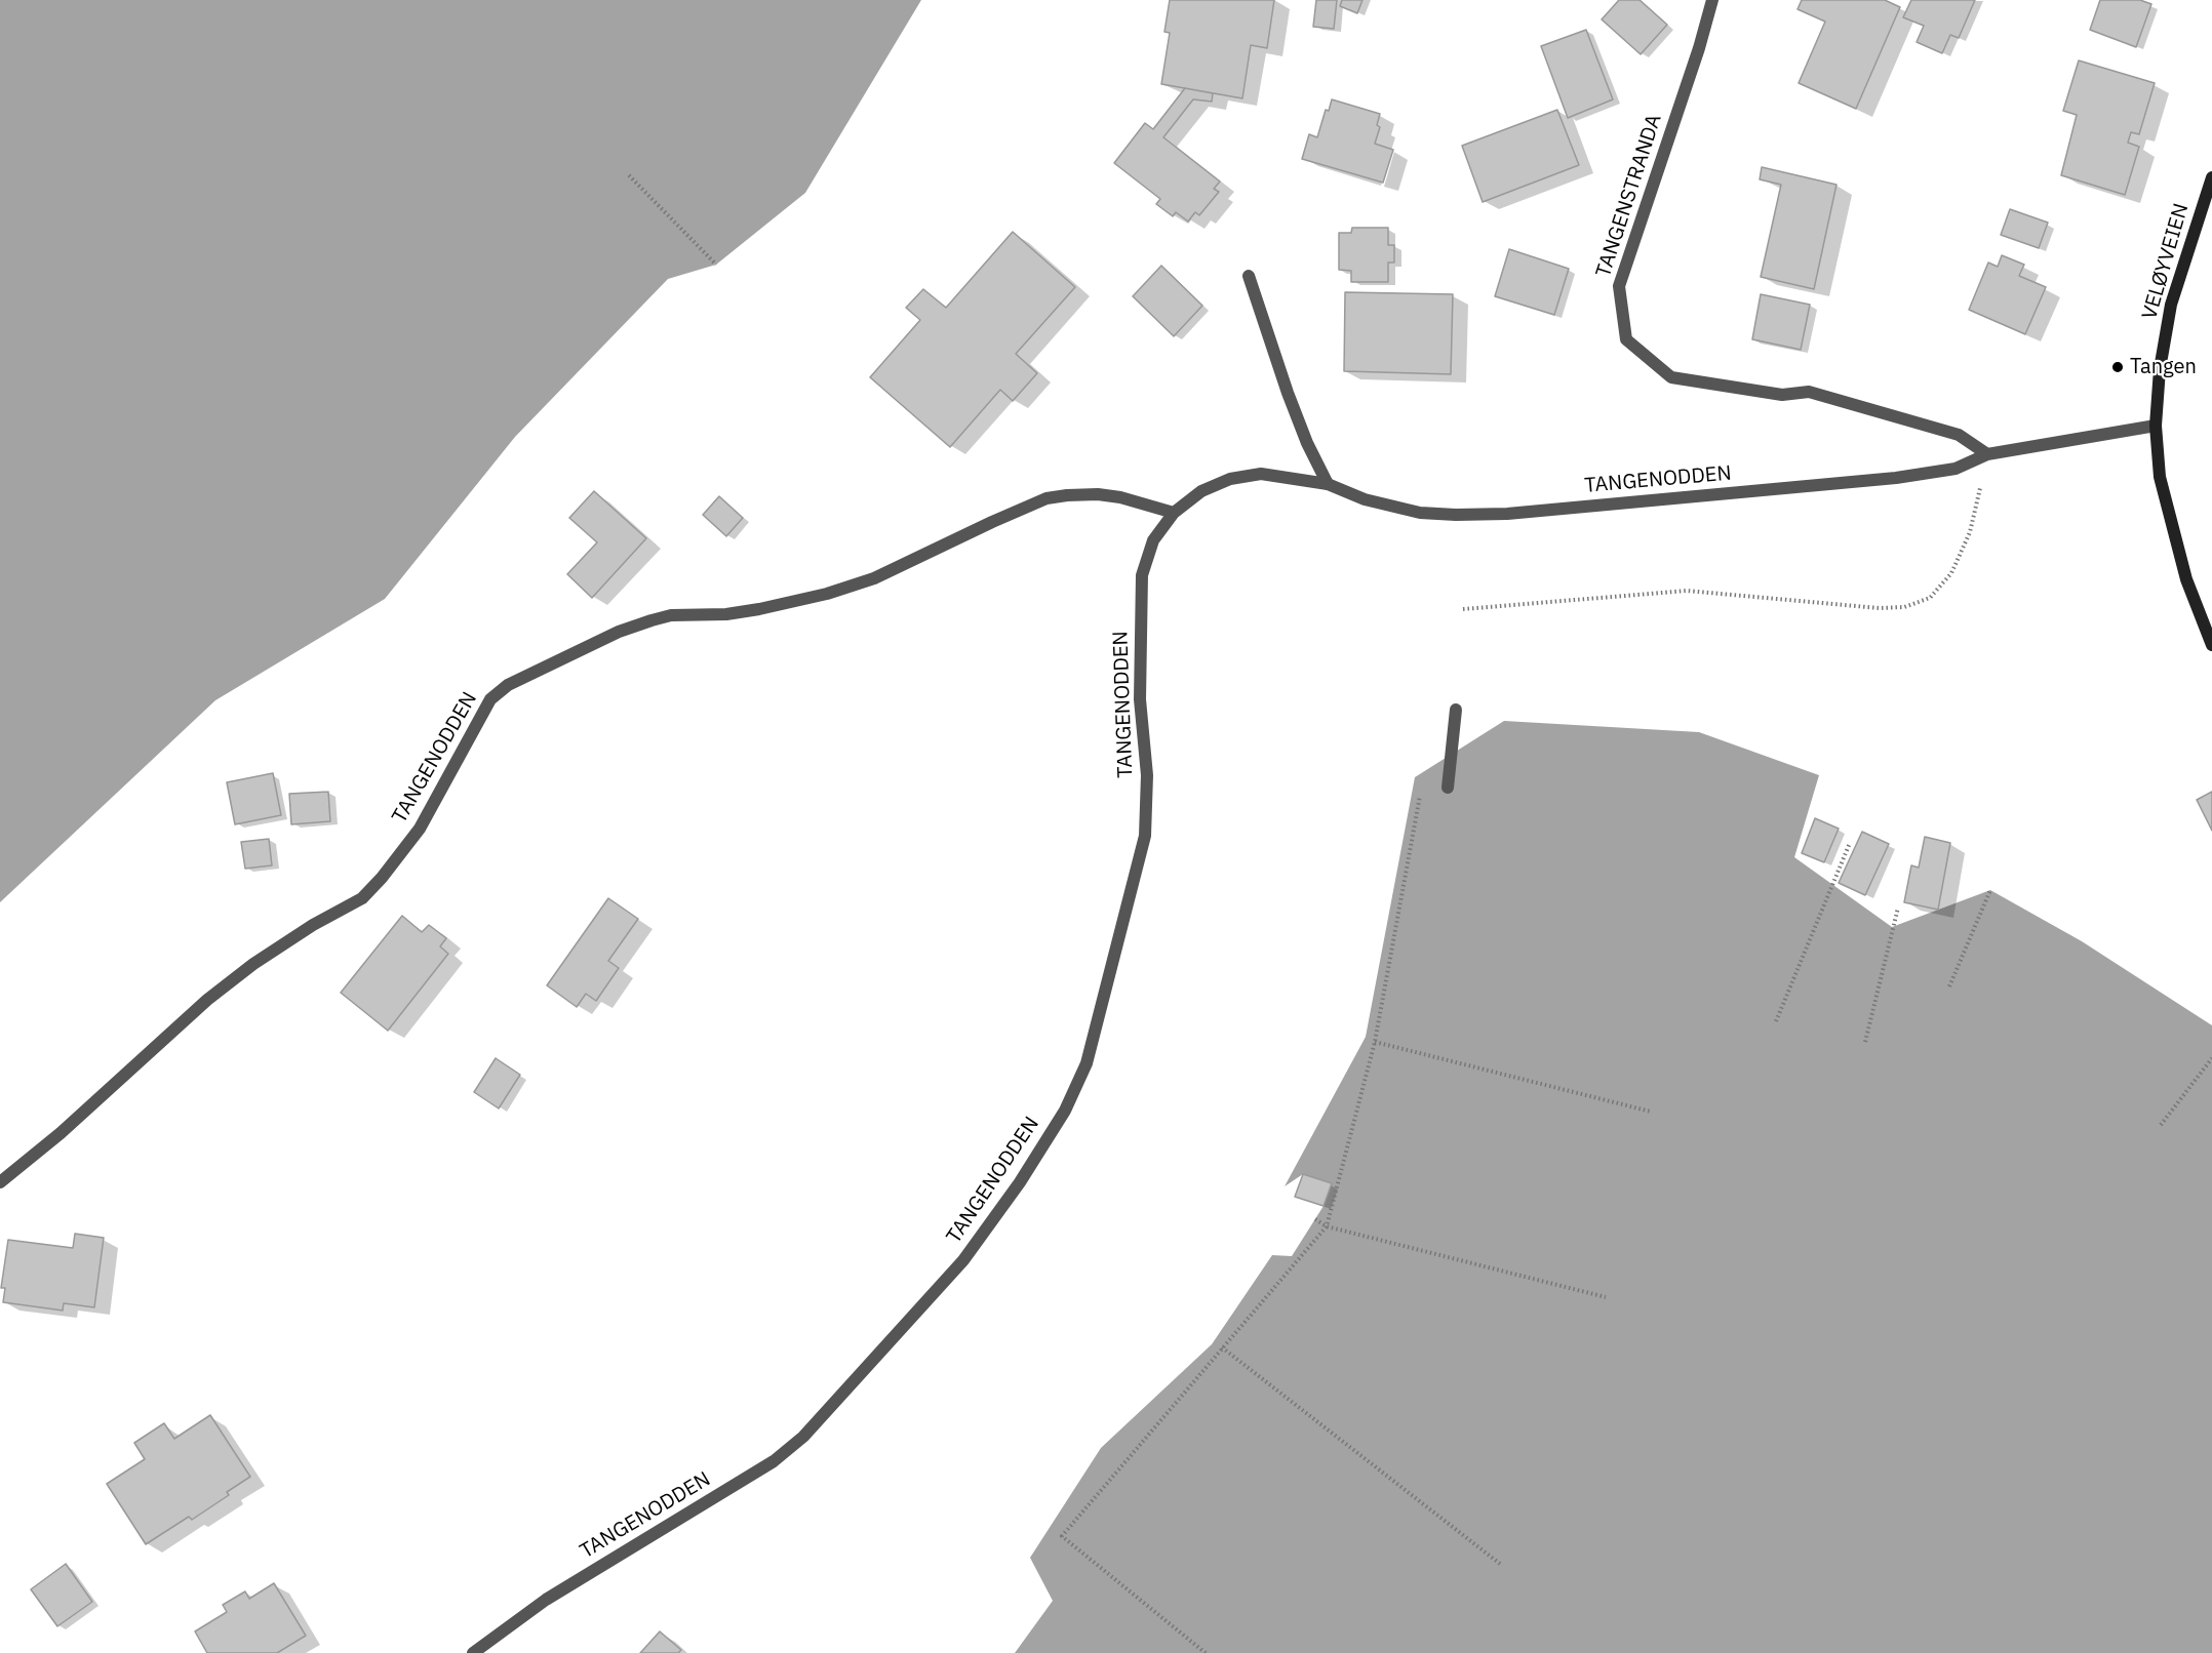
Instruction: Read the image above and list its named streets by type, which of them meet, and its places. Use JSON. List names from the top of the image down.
{
  "streets": {
    "main road": ["VELØYVEIEN"],
    "street": ["TANGENSTRANDA", "TANGENODDEN"]
  },
  "crossings": [
    ["TANGENSTRANDA", "TANGENODDEN"],
    ["VELØYVEIEN", "TANGENODDEN"]
  ],
  "places": ["Tangen"]
}
